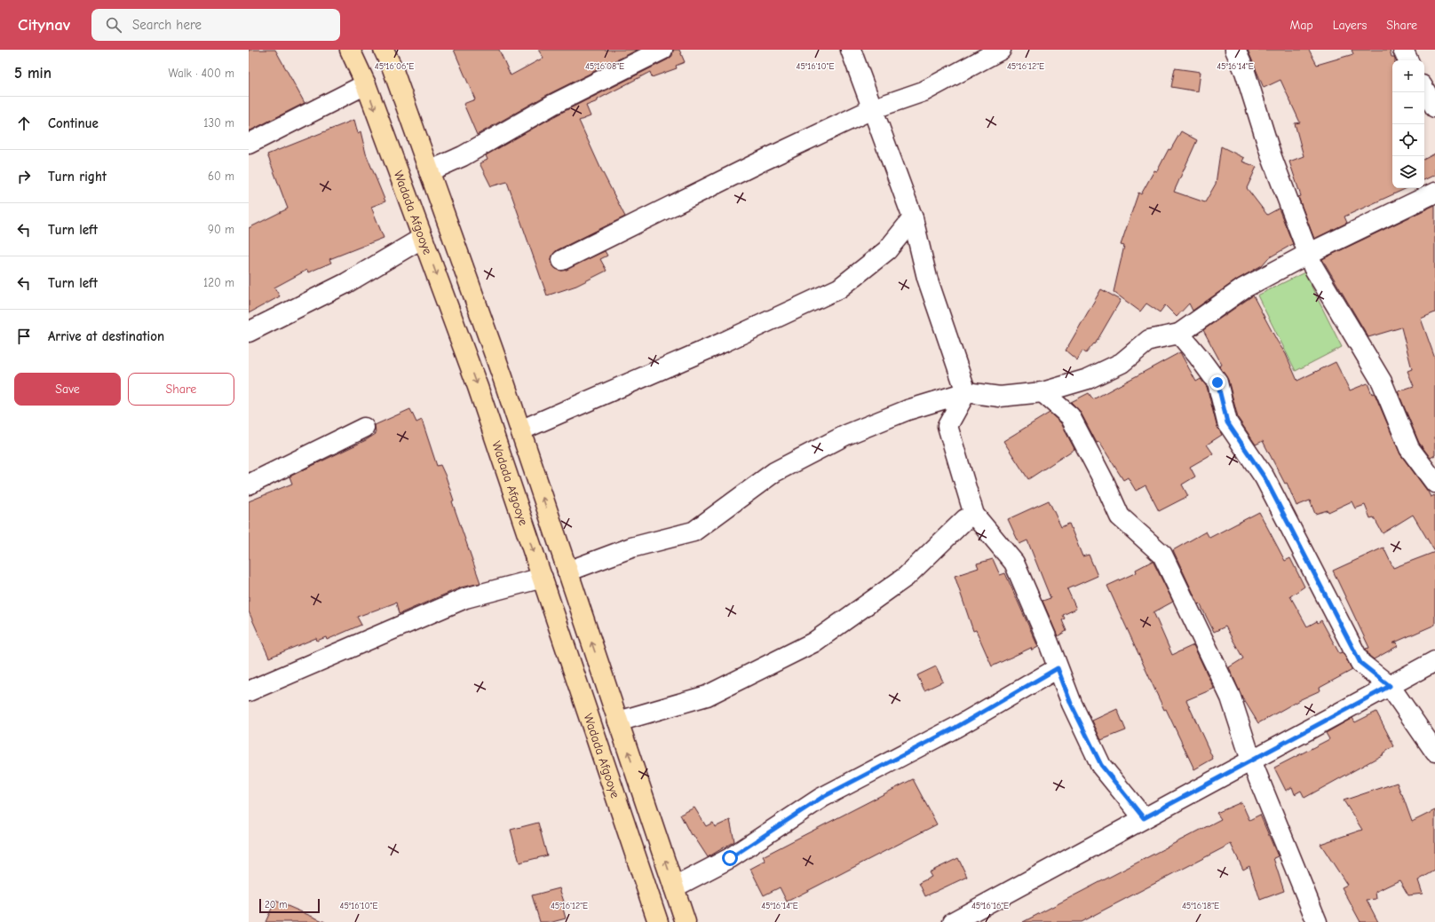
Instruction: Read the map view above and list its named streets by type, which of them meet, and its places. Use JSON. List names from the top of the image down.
{
  "streets": {
    "highway": ["Wadada Afgooye"]
  },
  "scale_bar": "20 m",
  "page": {
    "header": "Citynav",
    "search": "Search here",
    "nav": ["Map", "Layers", "Share"],
    "heading": ["5 min", "Walk · 400 m"],
    "map_buttons": ["+", "−"],
    "list": [
      ["Continue", "130 m"],
      ["Turn right", "60 m"],
      ["Turn left", "90 m"],
      ["Turn left", "120 m"],
      "Arrive at destination"
    ],
    "buttons": ["Save", "Share"],
    "scale": "20 m"
  },
  "coordinates": [
    "45°16'06\"E",
    "45°16'08\"E",
    "45°16'10\"E",
    "45°16'12\"E",
    "45°16'14\"E",
    "45°16'16\"E",
    "45°16'18\"E"
  ]
}
